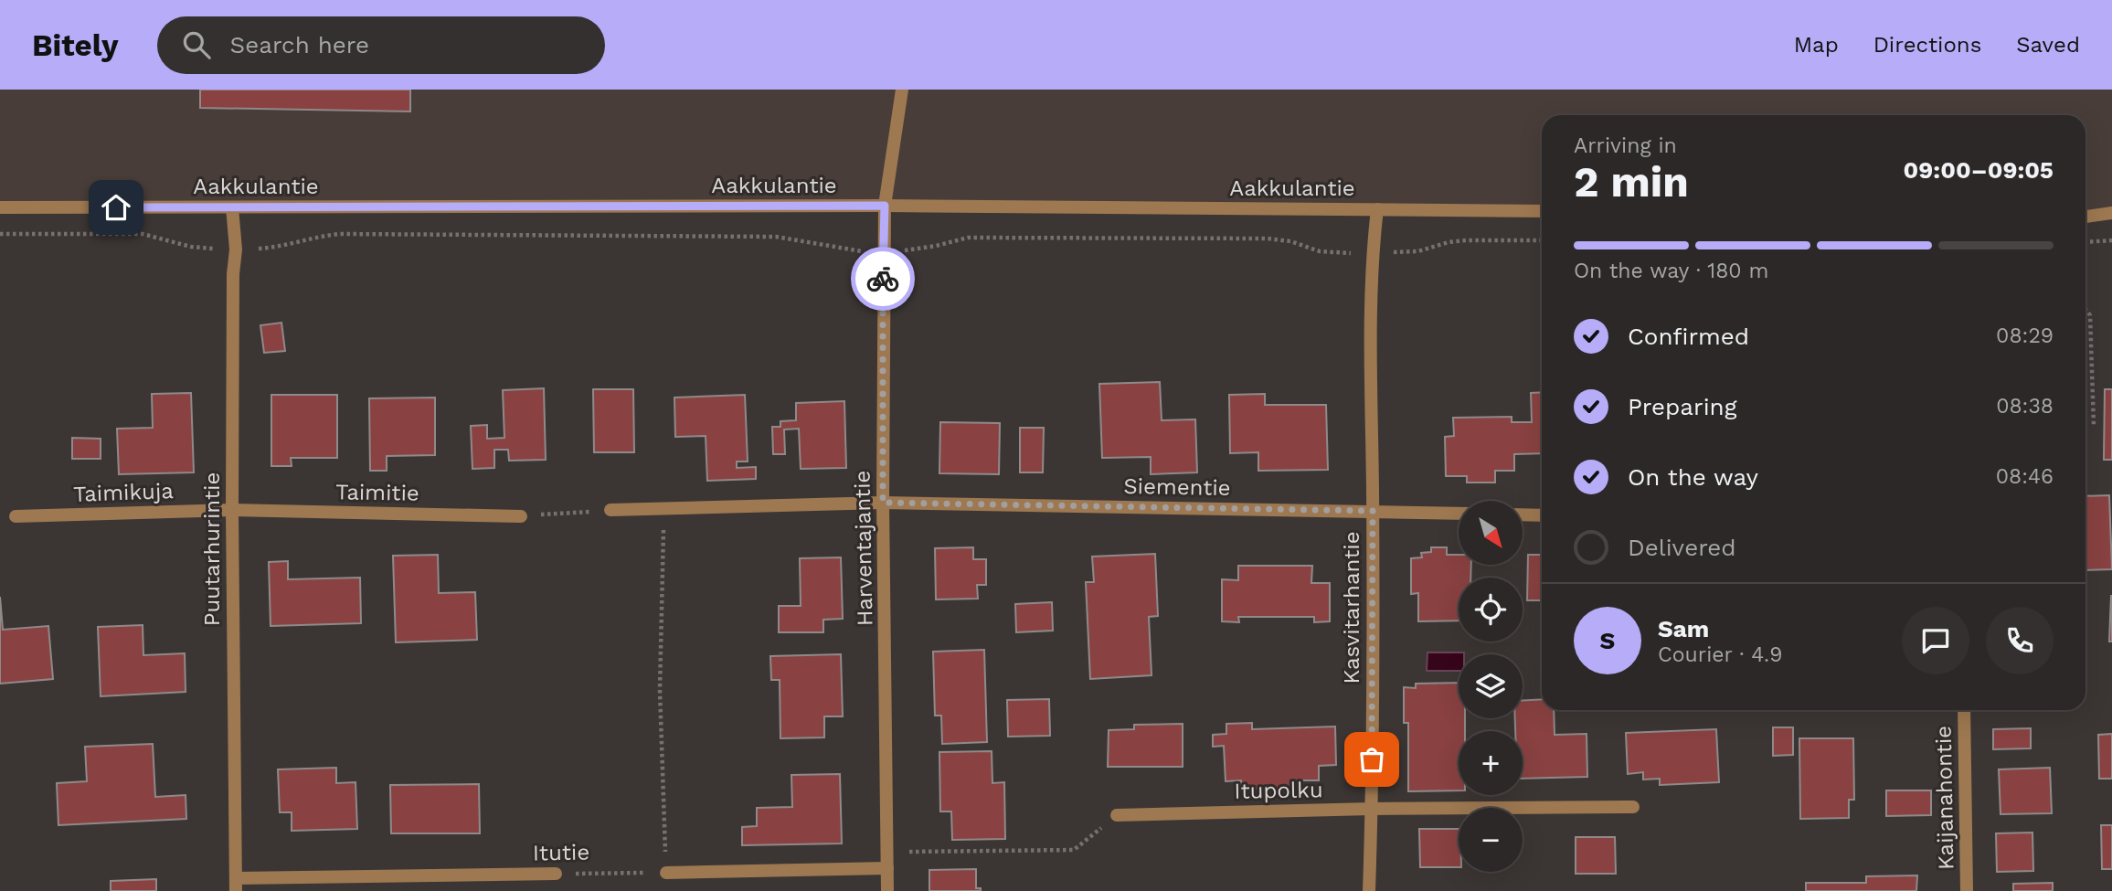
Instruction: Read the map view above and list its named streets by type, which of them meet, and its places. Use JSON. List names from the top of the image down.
{
  "streets": {
    "street": [
      "Aakkulantie",
      "Siementie",
      "Taimikuja",
      "Taimitie",
      "Harventajantie",
      "Puutarhurintie",
      "Kasvitarhantie",
      "Itupolku",
      "Kaijanahontie",
      "Itutie"
    ]
  },
  "crossings": [
    ["Aakkulantie", "Harventajantie"],
    ["Aakkulantie", "Puutarhurintie"],
    ["Aakkulantie", "Kasvitarhantie"],
    ["Siementie", "Harventajantie"],
    ["Siementie", "Kasvitarhantie"],
    ["Taimikuja", "Taimitie"],
    ["Taimikuja", "Puutarhurintie"],
    ["Taimitie", "Puutarhurintie"],
    ["Puutarhurintie", "Itutie"],
    ["Kasvitarhantie", "Itupolku"]
  ],
  "north": "bottom right",
  "page": {
    "header": "Bitely",
    "search": "Search here",
    "nav": ["Map", "Directions", "Saved"],
    "heading": ["2 min", "Arriving in", "09:00–09:05"],
    "panel": ["Sam", "Courier · 4.9"],
    "bar": "On the way · 180 m",
    "list": [
      ["Confirmed", "08:29"],
      ["Preparing", "08:38"],
      ["On the way", "08:46"],
      "Delivered"
    ],
    "map_buttons": ["+", "−"],
    "round": "S"
  }
}
